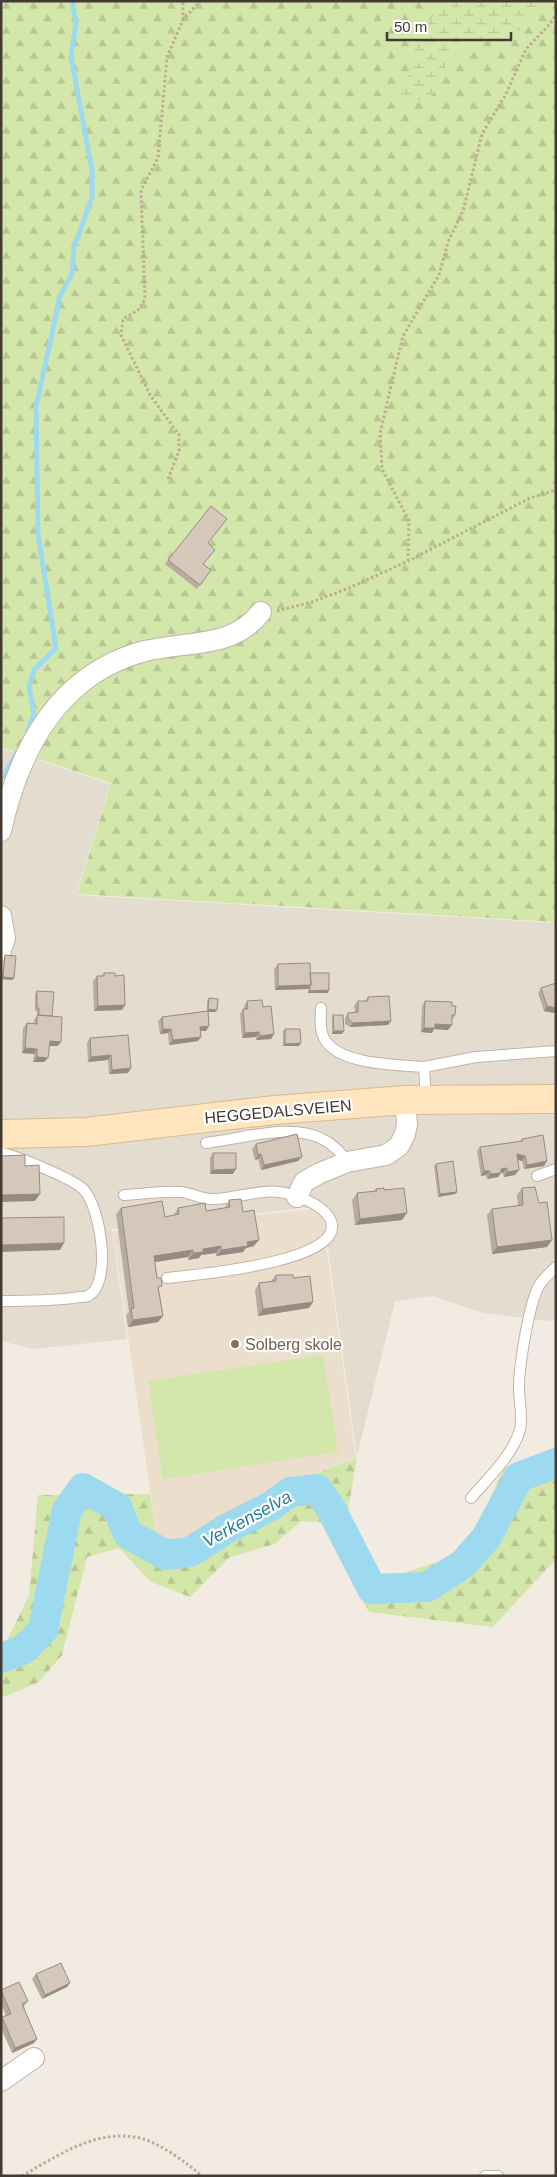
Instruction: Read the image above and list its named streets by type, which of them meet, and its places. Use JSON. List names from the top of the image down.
{
  "streets": {
    "main road": ["HEGGEDALSVEIEN"]
  },
  "water": ["Verkenselva"],
  "places": ["Solberg skole"],
  "scale_bar": "50 m"
}
